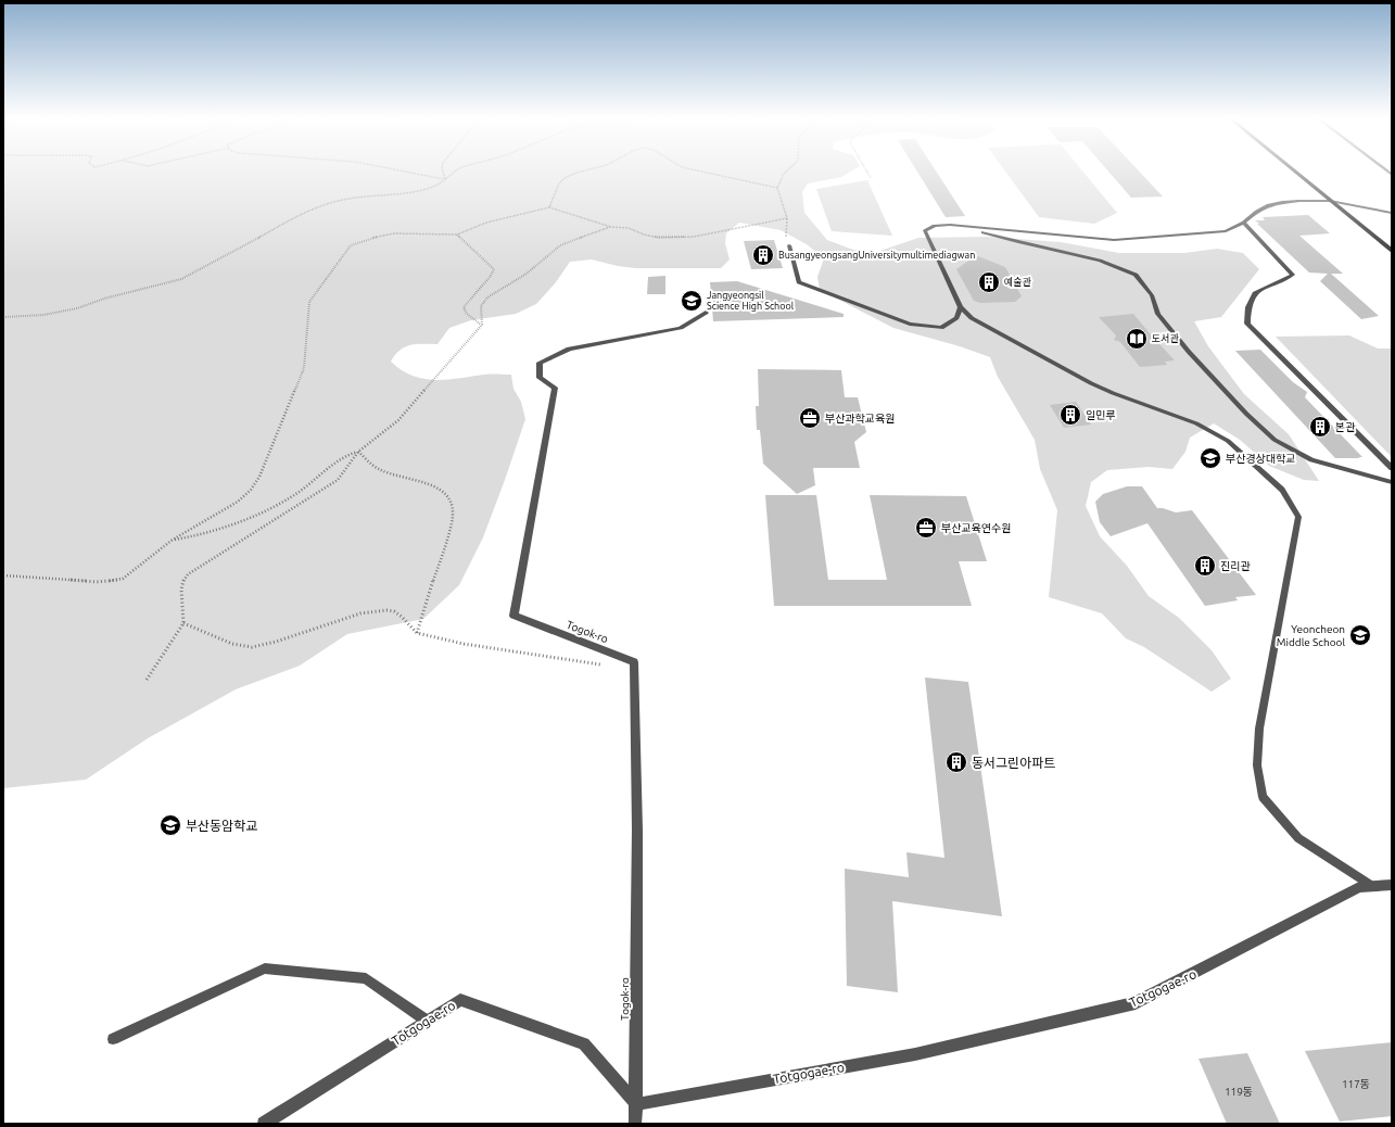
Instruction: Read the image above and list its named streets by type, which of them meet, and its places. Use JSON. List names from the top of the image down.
{
  "streets": {
    "street": ["Togok-ro", "Totgogae-ro"]
  },
  "crossings": [
    ["Togok-ro", "Totgogae-ro"]
  ],
  "places": {
    "building": [
      "BusangyeongsangUniversitymultimediagwan",
      "예술관",
      "일민루",
      "본관",
      "진리관",
      "동서그린아파트"
    ],
    "school or university": [
      "Jangyeongsil Science High School",
      "부산경상대학교",
      "Yeoncheon Middle School",
      "부산동암학교"
    ],
    "library": ["도서관"],
    "office": ["부산과학교육원", "부산교육연수원"]
  },
  "house_numbers": ["117동", "119동"]
}
